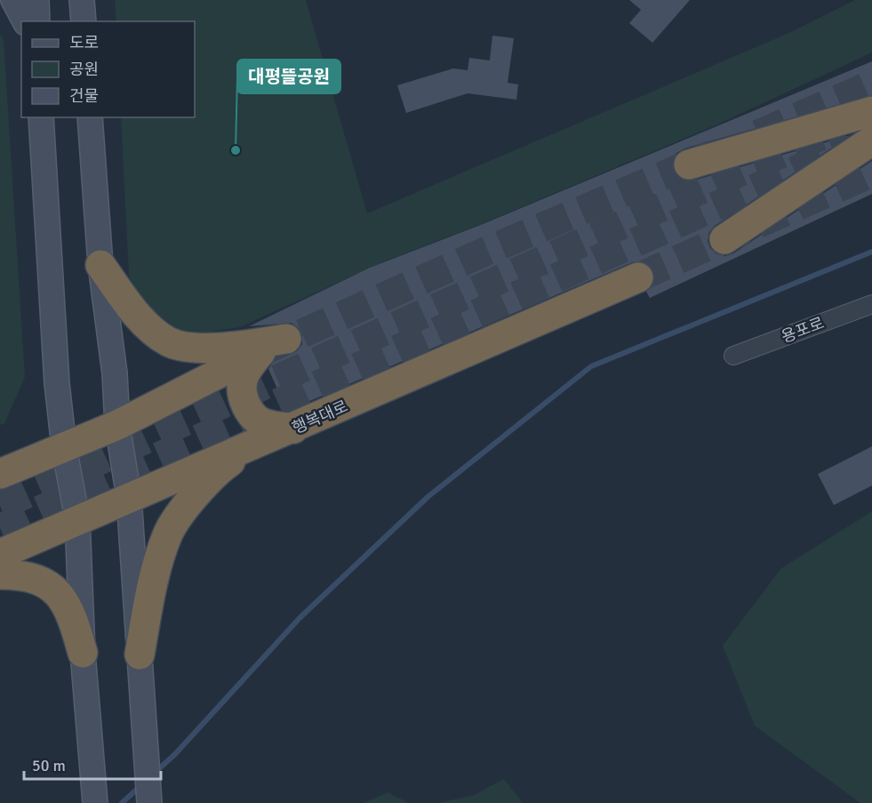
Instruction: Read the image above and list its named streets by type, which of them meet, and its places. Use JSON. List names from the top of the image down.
{
  "streets": {
    "highway": ["행복대로"],
    "street": ["용포로"]
  },
  "places": ["대평뜰공원"],
  "legend": ["도로", "공원", "건물"],
  "scale_bar": "50 m"
}
